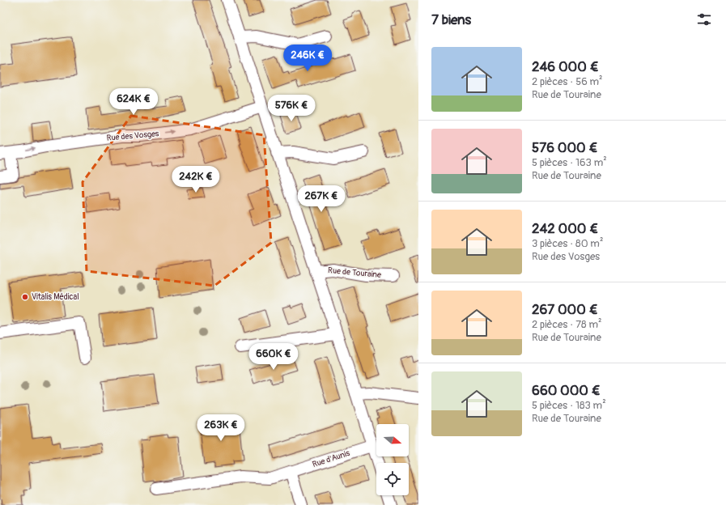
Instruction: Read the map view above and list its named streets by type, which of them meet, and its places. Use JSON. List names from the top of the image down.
{
  "streets": {
    "street": ["Rue des Vosges", "Rue de Touraine", "Rue d'Aunis"]
  },
  "crossings": [
    ["Rue des Vosges", "Rue de Touraine"],
    ["Rue de Touraine", "Rue d'Aunis"]
  ],
  "one_way": ["Rue des Vosges"],
  "places": ["Vitalis Médical"],
  "north": "right",
  "page": {
    "heading": "7 biens",
    "list": [
      {
        "name": "246 000 €",
        "note": "2 pièces · 56 m² · Rue de Touraine"
      },
      {
        "name": "576 000 €",
        "note": "5 pièces · 163 m² · Rue de Touraine"
      },
      {
        "name": "242 000 €",
        "note": "3 pièces · 80 m² · Rue des Vosges"
      },
      {
        "name": "267 000 €",
        "note": "2 pièces · 78 m² · Rue de Touraine"
      },
      {
        "name": "660 000 €",
        "note": "5 pièces · 183 m² · Rue de Touraine"
      }
    ],
    "price": [
      "246K €",
      "624K €",
      "576K €",
      "242K €",
      "267K €",
      "660K €",
      "263K €"
    ]
  }
}
